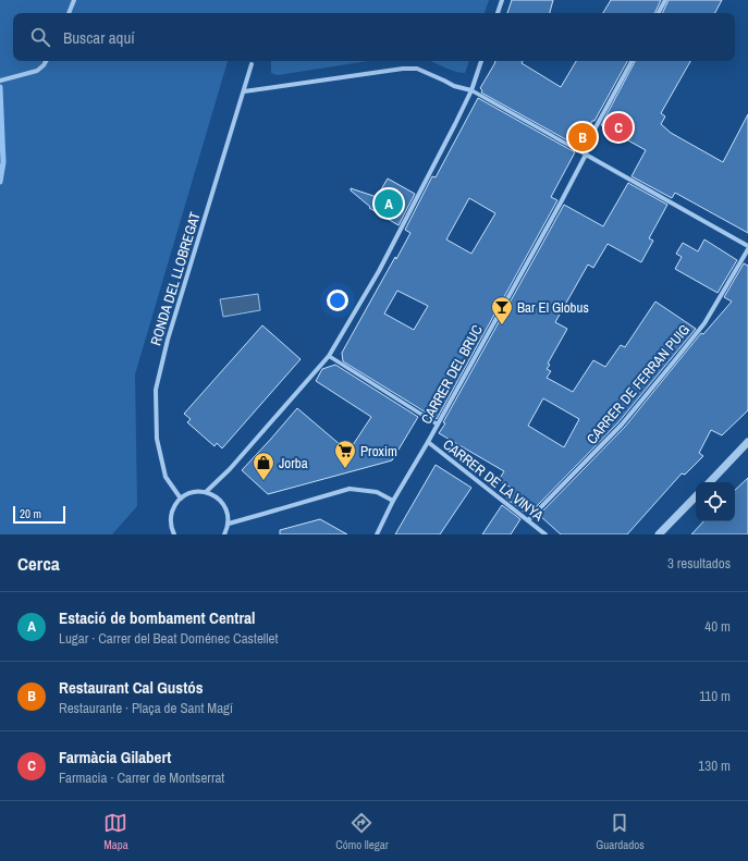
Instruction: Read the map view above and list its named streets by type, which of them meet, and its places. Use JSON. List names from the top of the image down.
{
  "streets": {
    "street": [
      "RONDA DEL LLOBREGAT",
      "CARRER DEL BRUC",
      "CARRER DE FERRAN PUIG",
      "CARRER DE LA VINYA"
    ]
  },
  "crossings": [
    ["CARRER DEL BRUC", "CARRER DE LA VINYA"],
    ["CARRER DE FERRAN PUIG", "CARRER DE LA VINYA"]
  ],
  "places": {
    "bar": ["Bar El Globus"],
    "supermarket": ["Proxim"],
    "shop": ["Jorba"]
  },
  "scale_bar": "20 m",
  "page": {
    "search": "Buscar aquí",
    "pins": ["C", "B", "A"],
    "scale": "20 m",
    "heading": ["Cerca", "3 resultados"],
    "list": [
      {
        "mark": "A",
        "name": "Estació de bombament Central",
        "note": "Lugar · Carrer del Beat Doménec Castellet",
        "value": "40 m"
      },
      {
        "mark": "B",
        "name": "Restaurant Cal Gustós",
        "note": "Restaurante · Plaça de Sant Magí",
        "value": "110 m"
      },
      {
        "mark": "C",
        "name": "Farmàcia Gilabert",
        "note": "Farmacia · Carrer de Montserrat",
        "value": "130 m"
      }
    ],
    "nav": ["Mapa", "Cómo llegar", "Guardados"]
  }
}
